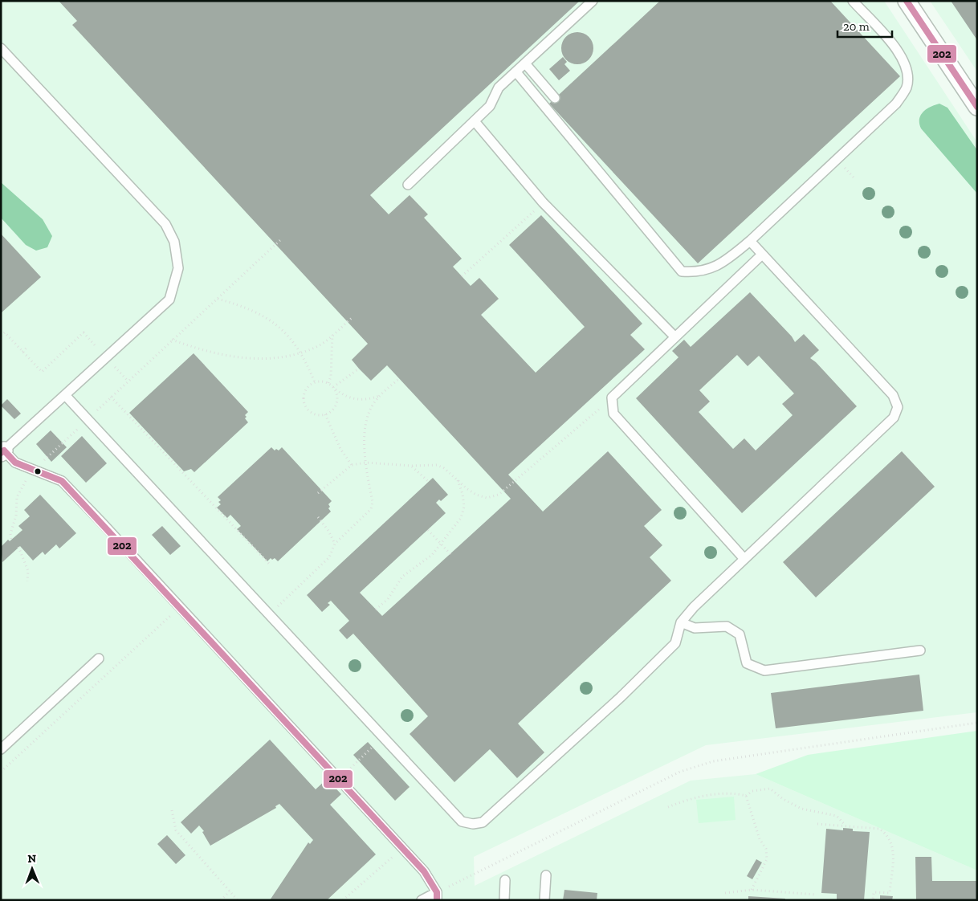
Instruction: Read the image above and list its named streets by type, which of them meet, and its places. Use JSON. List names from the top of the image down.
{
  "lines": ["transit line 202"],
  "scale_bar": "20 m",
  "north": "top"
}
